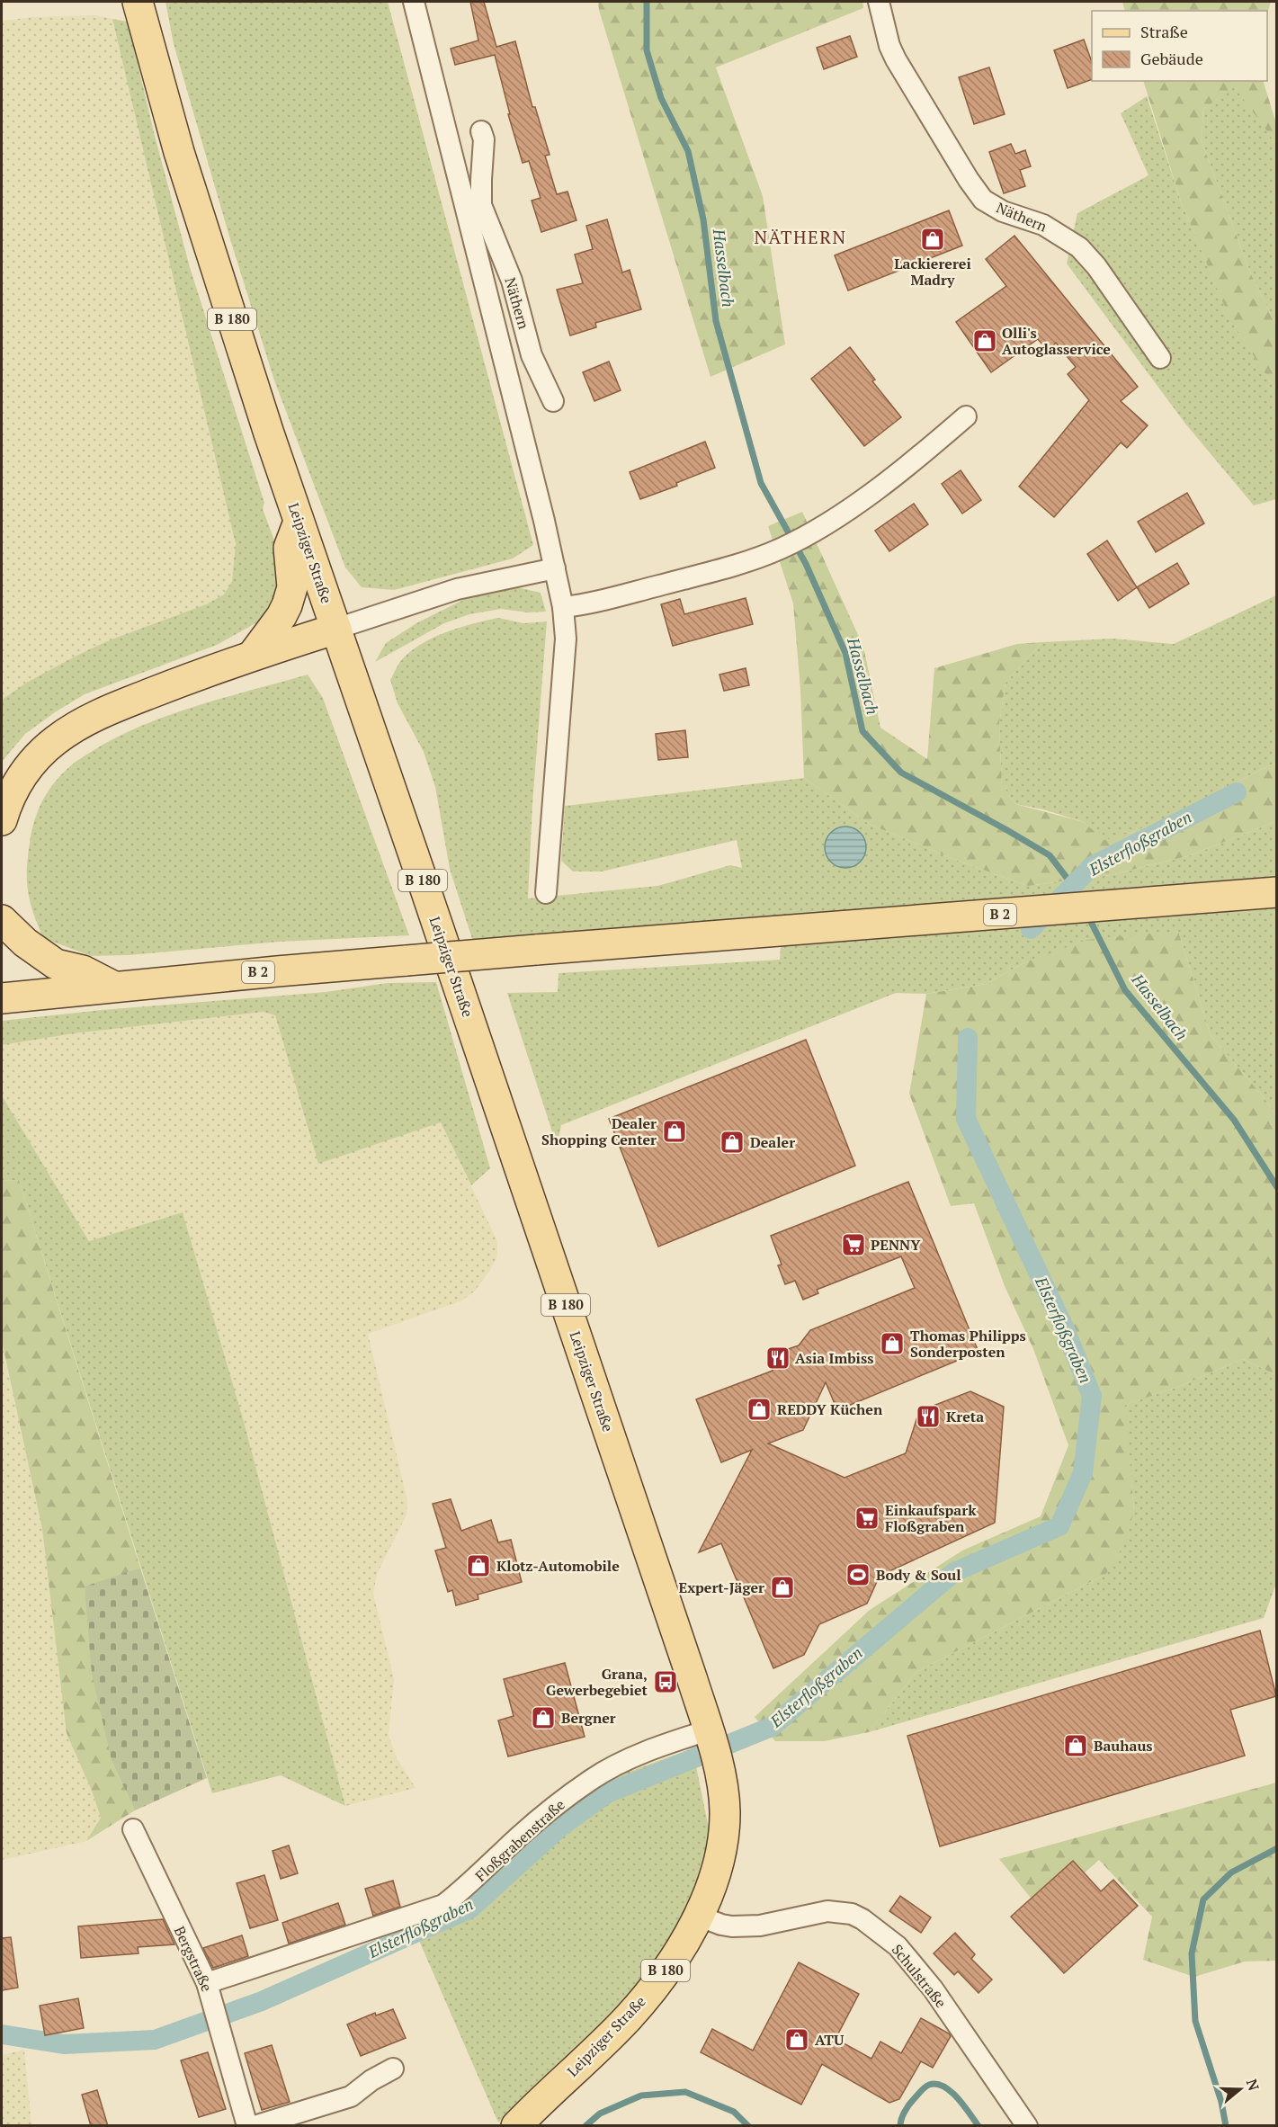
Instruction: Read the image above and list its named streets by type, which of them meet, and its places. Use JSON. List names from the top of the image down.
{
  "streets": {
    "main road": ["B 180", "Leipziger Straße", "B 2"],
    "street": [
      "Näthern",
      "Floßgrabenstraße",
      "Bergstraße",
      "Schulstraße"
    ]
  },
  "crossings": [
    ["Leipziger Straße", "Floßgrabenstraße"],
    ["Leipziger Straße", "Schulstraße"],
    ["Floßgrabenstraße", "Bergstraße"]
  ],
  "districts": ["NÄTHERN"],
  "water": ["Hasselbach", "Elsterfloßgraben"],
  "places": {
    "shop": [
      "Lackiererei Madry",
      "Olli's Autoglasservice",
      "Dealer Shopping Center",
      "Dealer",
      "Thomas Philipps Sonderposten",
      "REDDY Küchen",
      "Klotz-Automobile",
      "Expert-Jäger",
      "Bergner",
      "Bauhaus",
      "ATU"
    ],
    "supermarket": ["PENNY", "Einkaufspark Floßgraben"],
    "restaurant": ["Asia Imbiss", "Kreta"],
    "sports": ["Body & Soul"],
    "bus stop": ["Grana, Gewerbegebiet"]
  },
  "legend": ["Straße", "Gebäude"],
  "north": "right"
}
